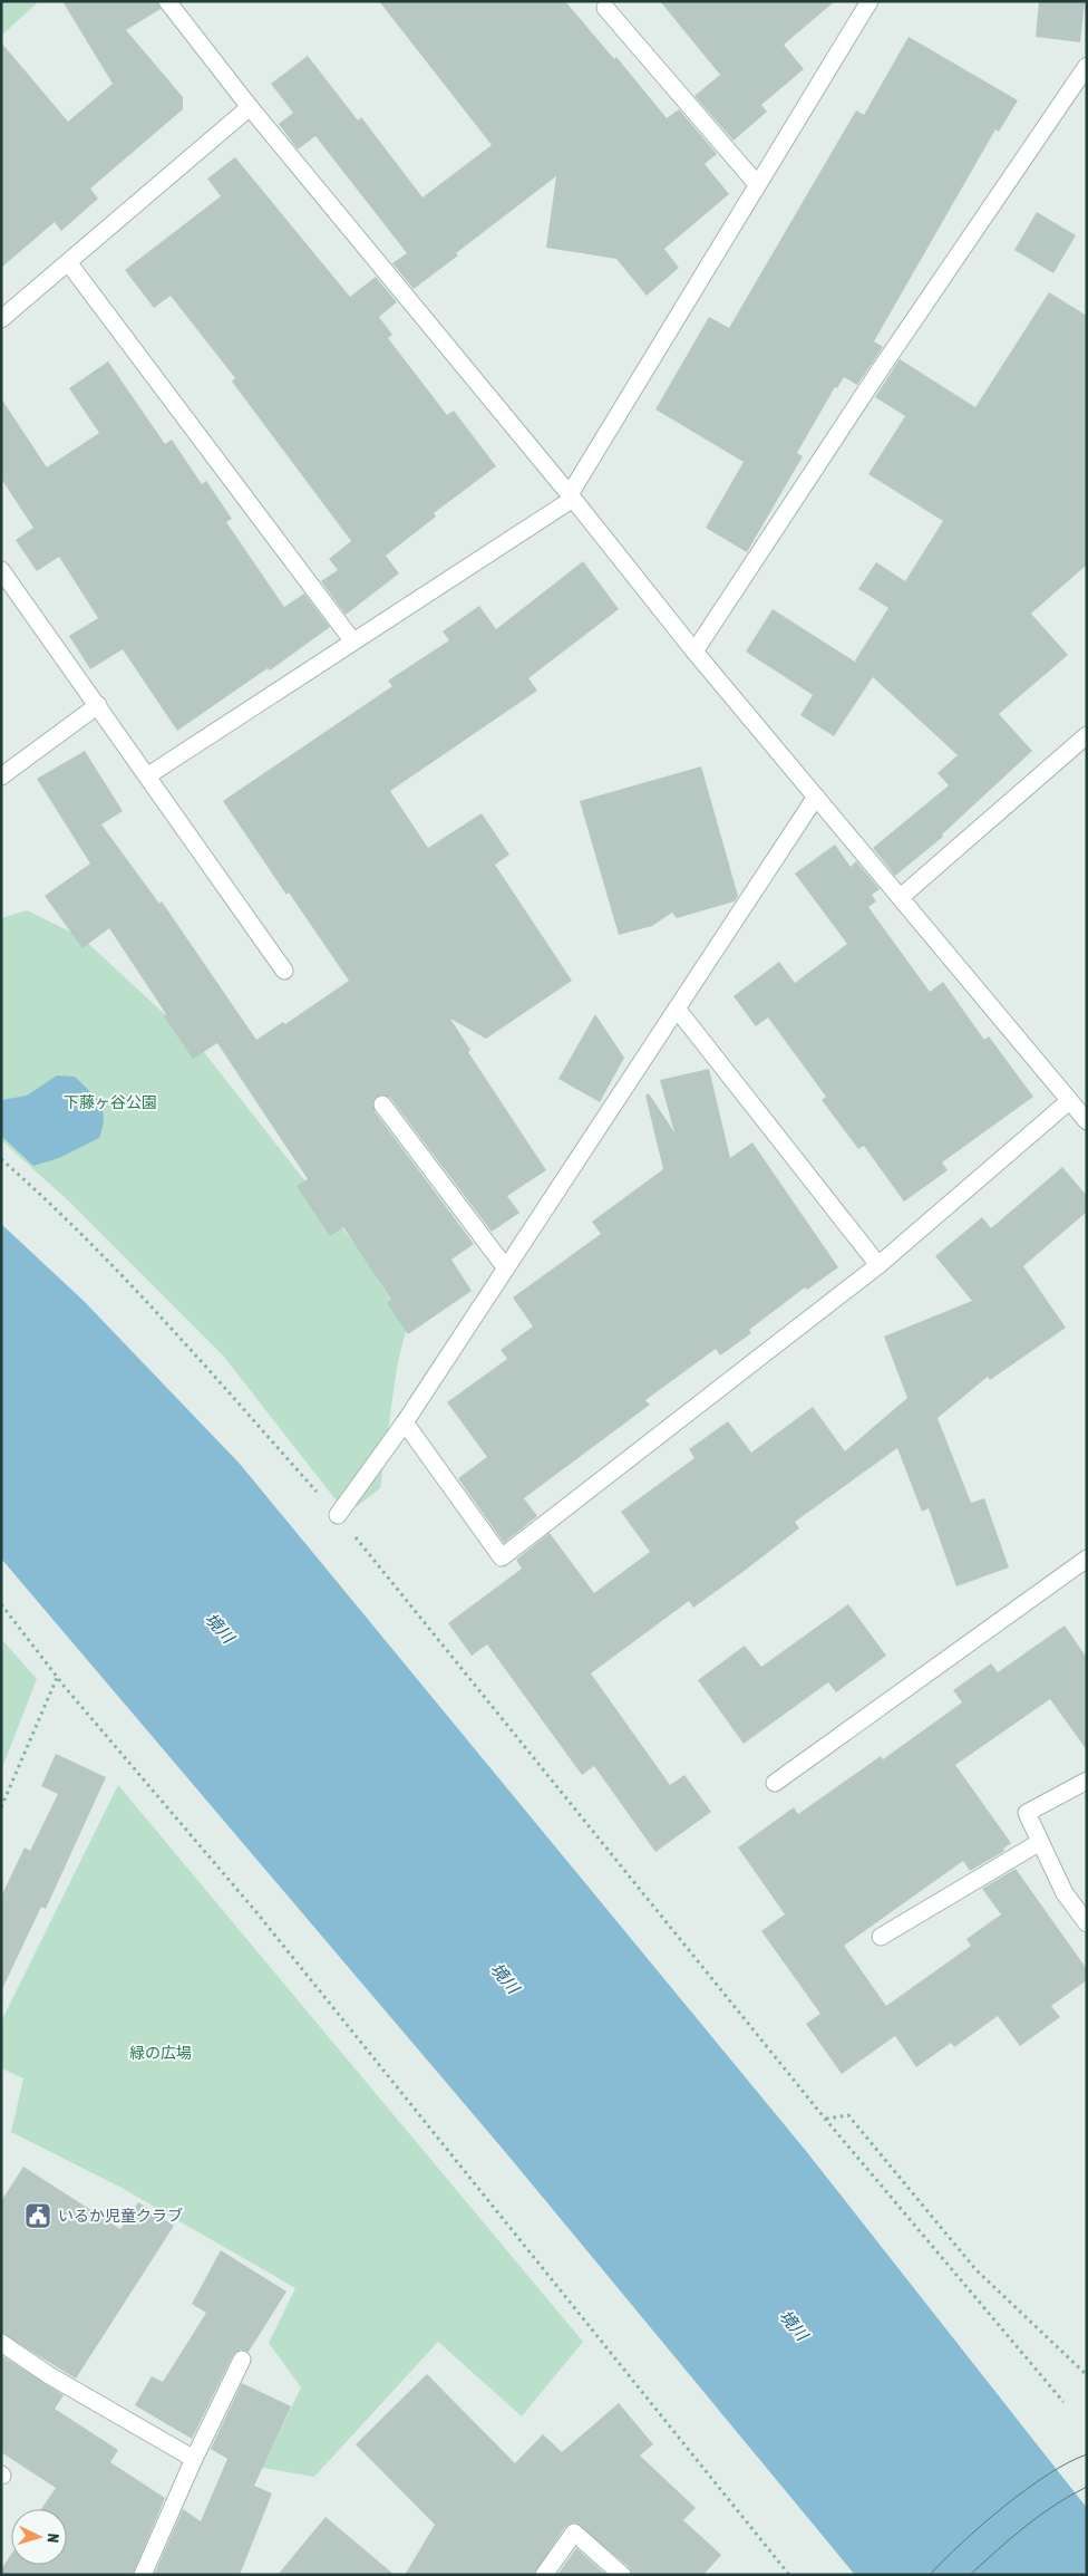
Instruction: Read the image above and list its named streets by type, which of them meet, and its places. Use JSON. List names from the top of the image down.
{
  "water": ["境川"],
  "parks": ["下藤ヶ谷公園", "緑の広場"],
  "places": {
    "public building": ["いるか児童クラブ"]
  },
  "north": "right"
}
